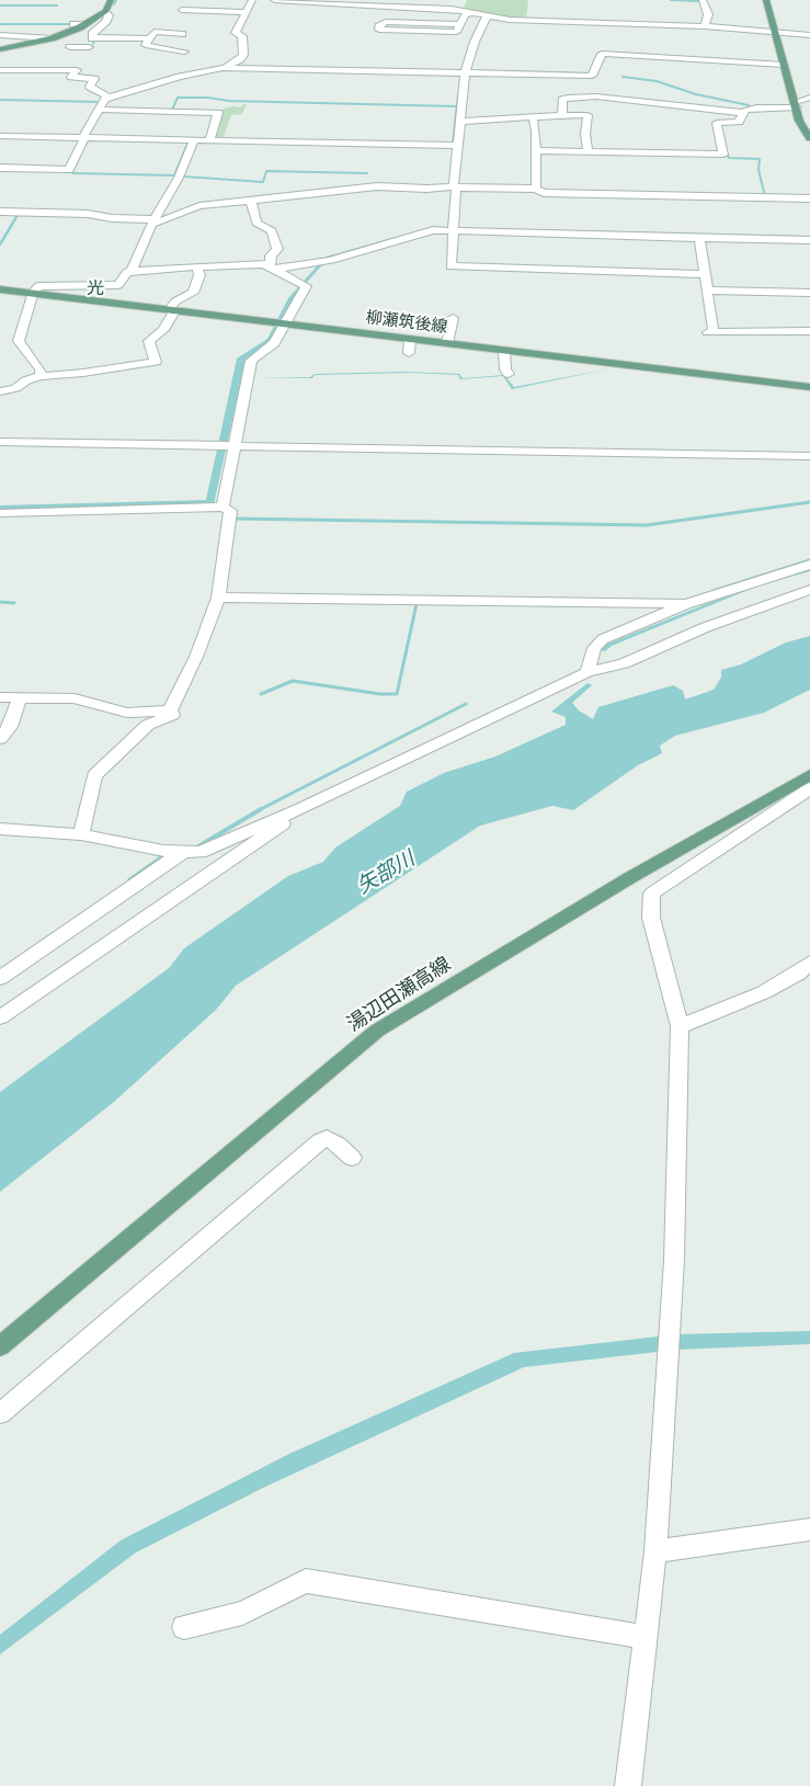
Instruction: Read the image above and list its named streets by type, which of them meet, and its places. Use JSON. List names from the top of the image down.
{
  "streets": {
    "main road": ["柳瀬筑後線", "湯辺田瀬高線"]
  },
  "districts": ["光"],
  "water": ["矢部川"]
}
